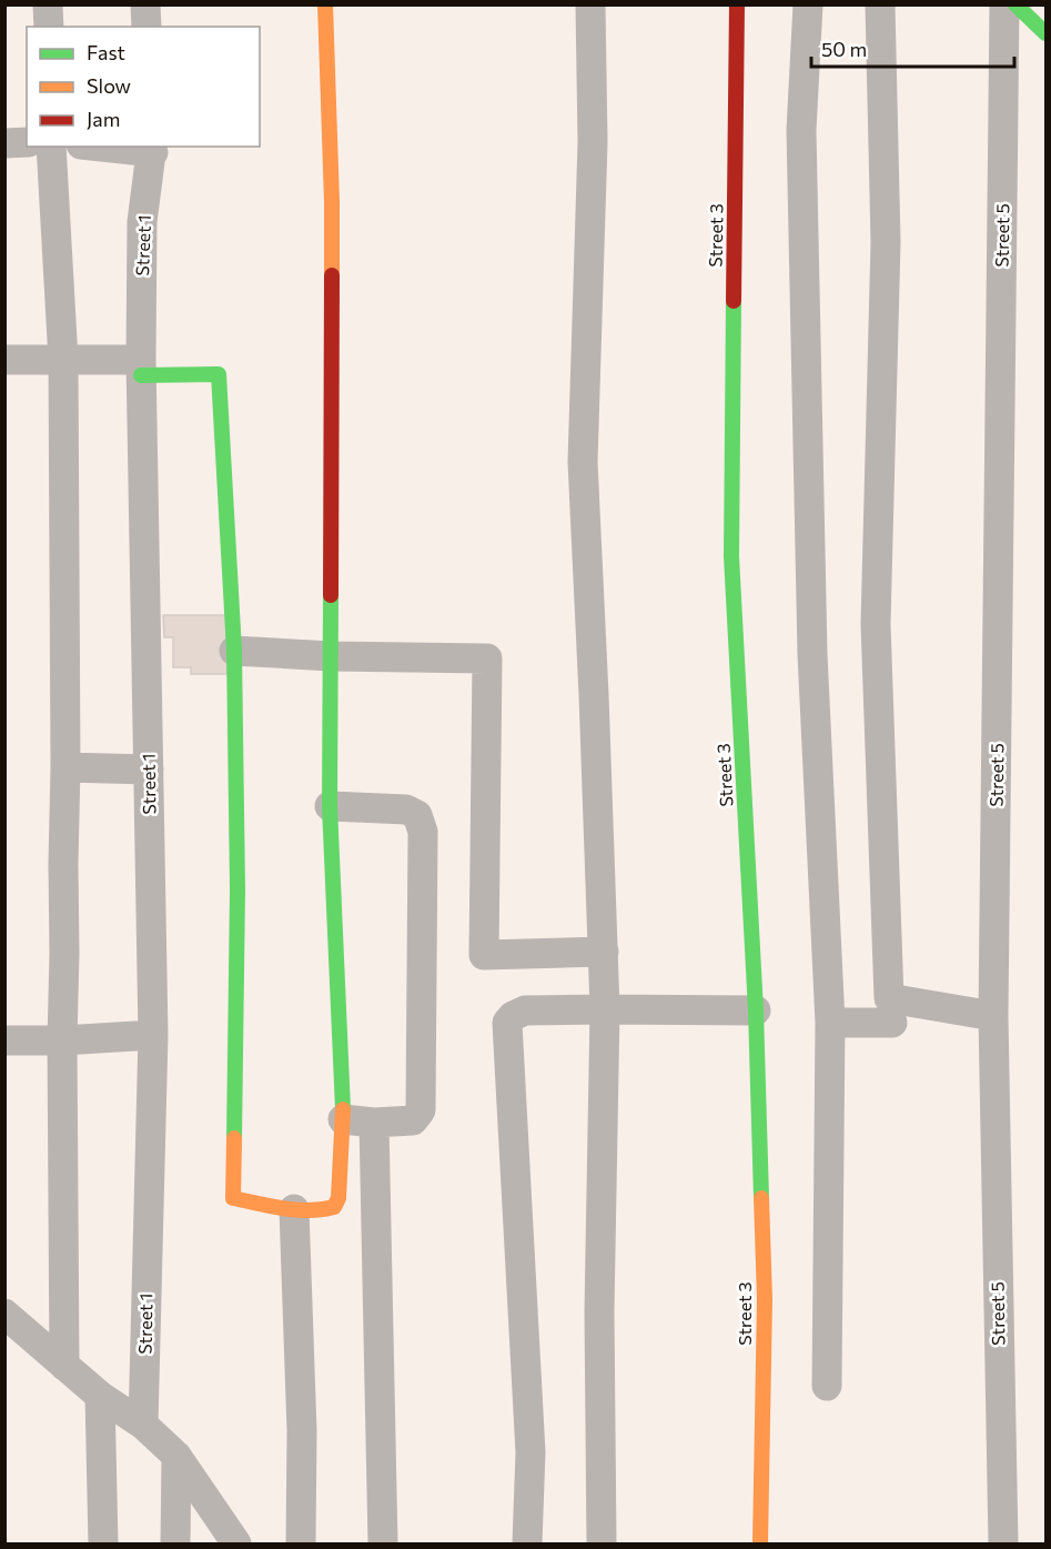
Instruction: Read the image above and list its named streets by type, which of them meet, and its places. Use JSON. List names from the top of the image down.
{
  "streets": {
    "street": ["Street 3", "Street 5", "Street 1"]
  },
  "legend": ["Fast", "Slow", "Jam"],
  "scale_bar": "50 m"
}
